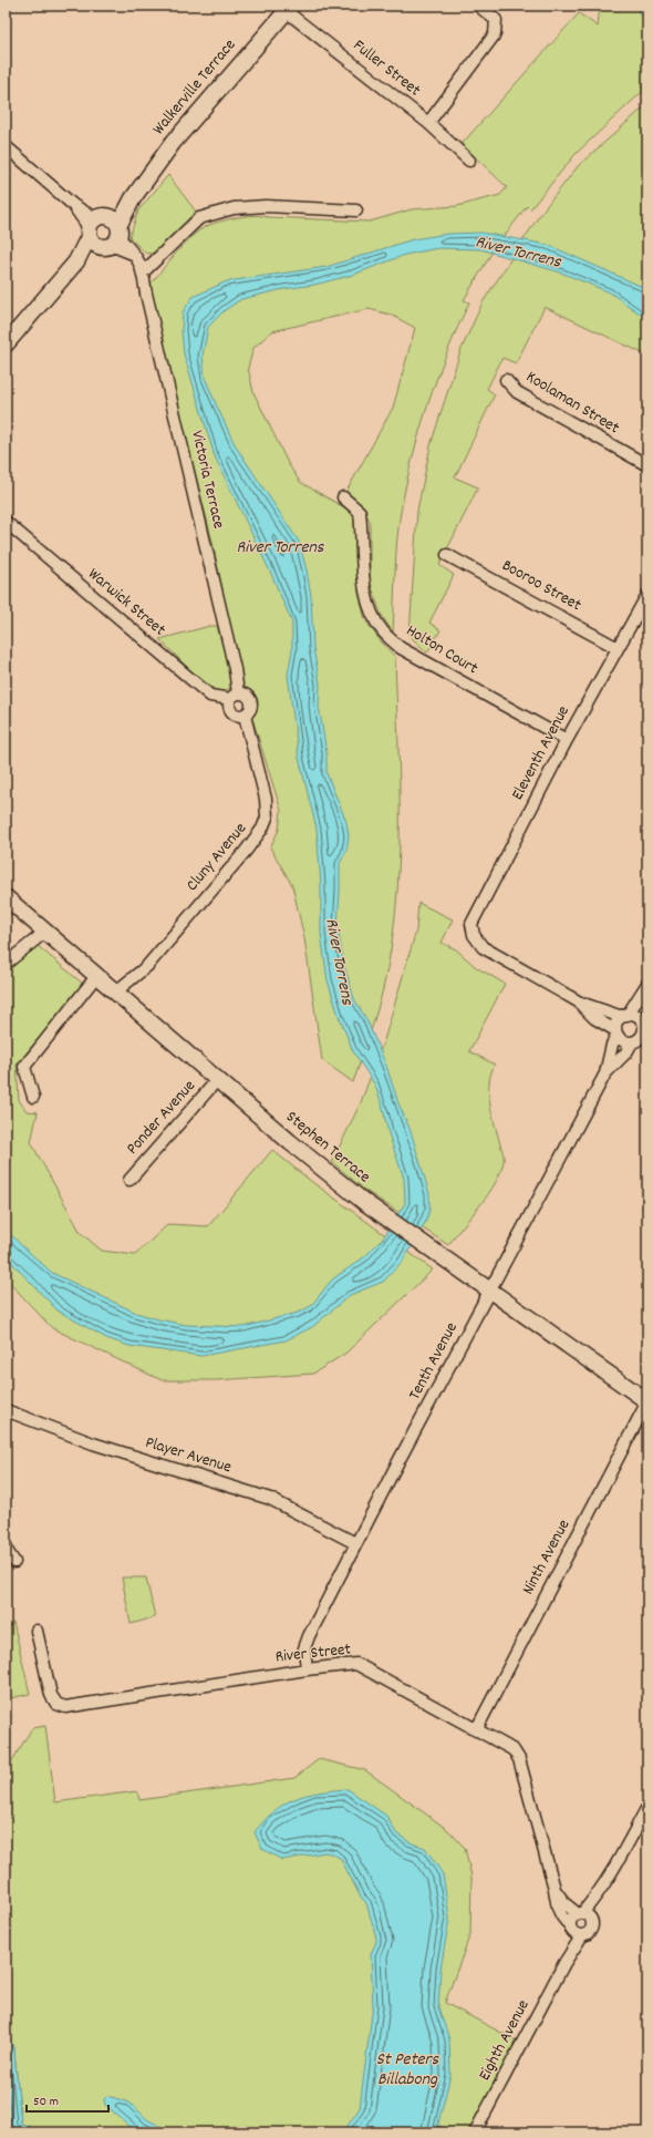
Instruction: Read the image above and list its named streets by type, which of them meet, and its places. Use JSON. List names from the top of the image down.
{
  "streets": {
    "main road": ["Walkerville Terrace", "Stephen Terrace"],
    "street": [
      "Fuller Street",
      "Koolaman Street",
      "Victoria Terrace",
      "Booroo Street",
      "Warwick Street",
      "Holton Court",
      "Eleventh Avenue",
      "Cluny Avenue",
      "Ponder Avenue",
      "Tenth Avenue",
      "Player Avenue",
      "Ninth Avenue",
      "River Street",
      "Eighth Avenue"
    ]
  },
  "crossings": [
    ["Fuller Street", "Walkerville Terrace"],
    ["Walkerville Terrace", "Victoria Terrace"],
    ["Victoria Terrace", "Warwick Street"],
    ["Victoria Terrace", "Cluny Avenue"],
    ["Booroo Street", "Eleventh Avenue"],
    ["Warwick Street", "Cluny Avenue"],
    ["Holton Court", "Eleventh Avenue"],
    ["Cluny Avenue", "Stephen Terrace"],
    ["Ponder Avenue", "Stephen Terrace"],
    ["Stephen Terrace", "Tenth Avenue"],
    ["Stephen Terrace", "Ninth Avenue"],
    ["Tenth Avenue", "Player Avenue"],
    ["Tenth Avenue", "River Street"],
    ["Ninth Avenue", "River Street"],
    ["River Street", "Eighth Avenue"]
  ],
  "water": ["River Torrens", "St Peters Billabong"],
  "scale_bar": "50 m"
}
